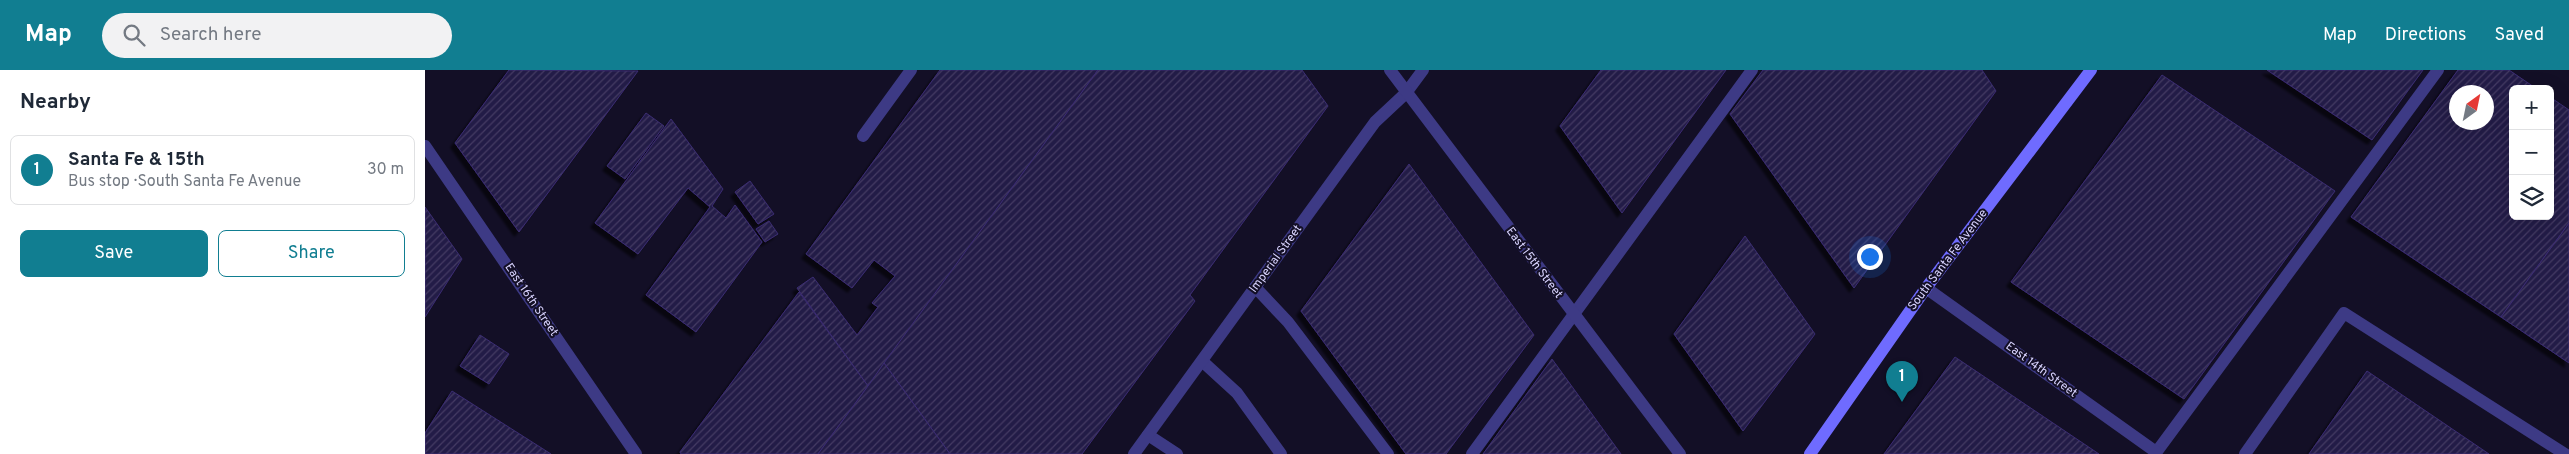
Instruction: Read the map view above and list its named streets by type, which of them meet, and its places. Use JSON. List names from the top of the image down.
{
  "streets": {
    "main road": ["South Santa Fe Avenue"],
    "street": [
      "Imperial Street",
      "East 15th Street",
      "East 16th Street",
      "East 14th Street"
    ]
  },
  "crossings": [
    ["Imperial Street", "East 15th Street"],
    ["South Santa Fe Avenue", "East 14th Street"]
  ],
  "north": "top right",
  "page": {
    "header": "Map",
    "search": "Search here",
    "nav": ["Map", "Directions", "Saved"],
    "heading": "Nearby",
    "map_buttons": ["+", "−"],
    "list": [
      {
        "mark": "1",
        "name": "Santa Fe & 15th",
        "note": "Bus stop · South Santa Fe Avenue",
        "value": "30 m"
      }
    ],
    "buttons": ["Save", "Share"],
    "pins": "1"
  }
}
